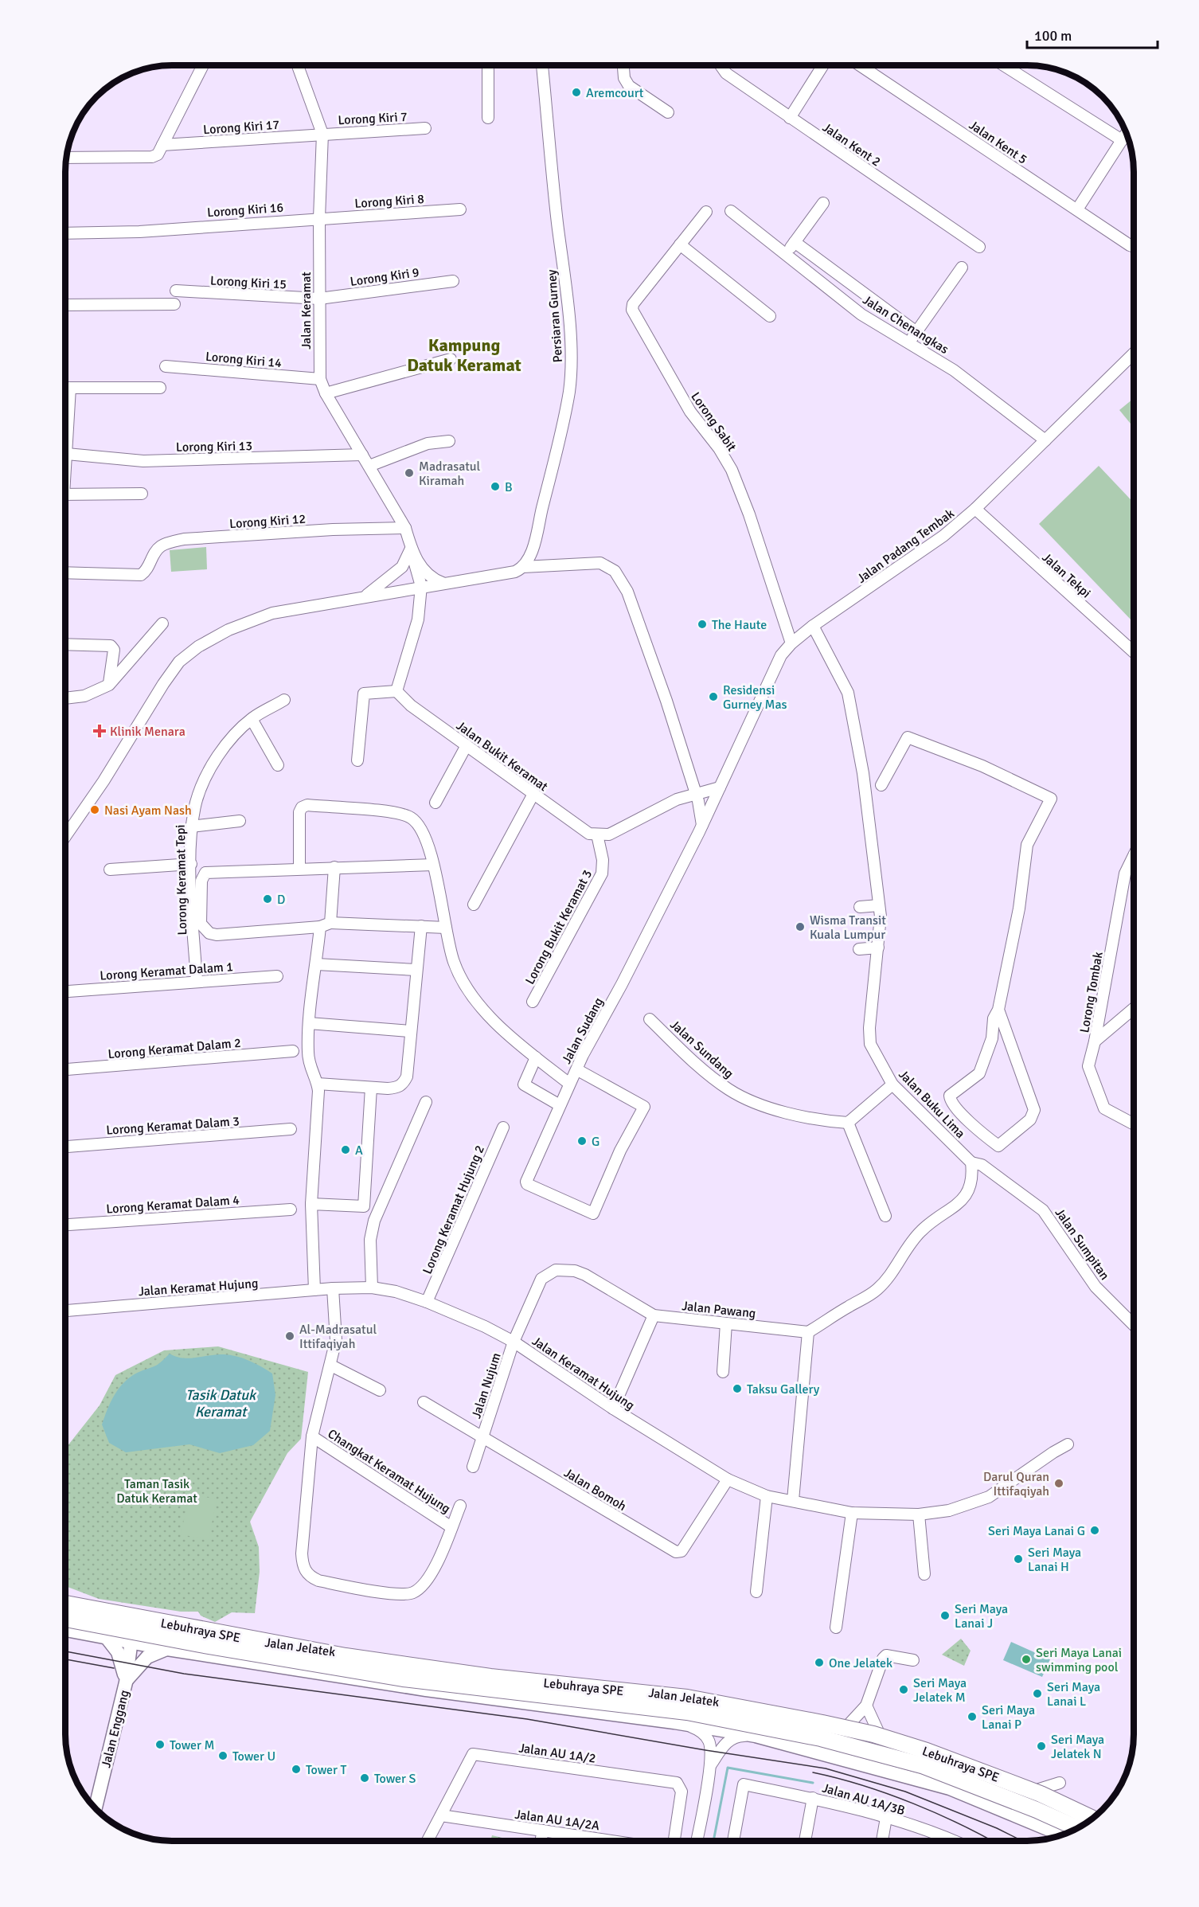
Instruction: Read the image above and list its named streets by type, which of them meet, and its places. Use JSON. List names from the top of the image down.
{
  "streets": {
    "highway": ["Lebuhraya SPE"],
    "main road": ["Jalan Jelatek", "Jalan Enggang"],
    "street": [
      "Lorong Kiri 7",
      "Lorong Kiri 17",
      "Jalan Kent 5",
      "Jalan Kent 2",
      "Lorong Kiri 8",
      "Lorong Kiri 16",
      "Lorong Kiri 9",
      "Lorong Kiri 15",
      "Jalan Keramat",
      "Persiaran Gurney",
      "Jalan Chenangkas",
      "Lorong Kiri 14",
      "Lorong Sabit",
      "Lorong Kiri 13",
      "Lorong Kiri 12",
      "Jalan Padang Tembak",
      "Jalan Tekpi",
      "Jalan Bukit Keramat",
      "Lorong Keramat Tepi",
      "Lorong Bukit Keramat 3",
      "Lorong Keramat Dalam 1",
      "Lorong Tombak",
      "Jalan Sudang",
      "Lorong Keramat Dalam 2",
      "Jalan Sundang",
      "Jalan Buku Lima",
      "Lorong Keramat Dalam 3",
      "Lorong Keramat Dalam 4",
      "Lorong Keramat Hujung 2",
      "Jalan Sumpitan",
      "Jalan Keramat Hujung",
      "Jalan Pawang",
      "Jalan Nujum",
      "Changkat Keramat Hujung",
      "Jalan Bomoh",
      "Jalan AU 1A/2",
      "Jalan AU 1A/3B",
      "Jalan AU 1A/2A"
    ]
  },
  "crossings": [
    ["Lorong Kiri 7", "Lorong Kiri 17"],
    ["Lorong Kiri 7", "Jalan Keramat"],
    ["Lorong Kiri 17", "Jalan Keramat"],
    ["Lorong Kiri 8", "Lorong Kiri 16"],
    ["Lorong Kiri 8", "Jalan Keramat"],
    ["Lorong Kiri 16", "Jalan Keramat"],
    ["Lorong Kiri 9", "Lorong Kiri 15"],
    ["Lorong Kiri 9", "Jalan Keramat"],
    ["Lorong Kiri 15", "Jalan Keramat"],
    ["Jalan Keramat", "Lorong Kiri 14"],
    ["Jalan Keramat", "Lorong Kiri 13"],
    ["Jalan Keramat", "Lorong Kiri 12"],
    ["Jalan Chenangkas", "Jalan Padang Tembak"],
    ["Lorong Sabit", "Jalan Padang Tembak"],
    ["Jalan Padang Tembak", "Jalan Tekpi"],
    ["Jalan Padang Tembak", "Jalan Sudang"],
    ["Jalan Padang Tembak", "Jalan Buku Lima"],
    ["Jalan Bukit Keramat", "Lorong Bukit Keramat 3"],
    ["Lorong Keramat Tepi", "Lorong Keramat Dalam 1"],
    ["Jalan Buku Lima", "Jalan Sumpitan"],
    ["Lorong Keramat Hujung 2", "Jalan Keramat Hujung"],
    ["Jalan Keramat Hujung", "Jalan Pawang"],
    ["Jalan Keramat Hujung", "Jalan Nujum"],
    ["Jalan Keramat Hujung", "Jalan Bomoh"],
    ["Jalan Pawang", "Jalan Nujum"],
    ["Jalan Nujum", "Jalan Bomoh"],
    ["Jalan Jelatek", "Jalan Enggang"],
    ["Jalan AU 1A/2", "Jalan AU 1A/2A"]
  ],
  "districts": ["Kampung Datuk Keramat"],
  "water": ["Tasik Datuk Keramat"],
  "parks": ["Taman Tasik Datuk Keramat"],
  "places": {
    "other": [
      "Aremcourt",
      "Madrasatul Kiramah",
      "B",
      "The Haute",
      "Residensi Gurney Mas",
      "Nasi Ayam Nash",
      "D",
      "Wisma Transit Kuala Lumpur",
      "G",
      "A",
      "Al-Madrasatul Ittifaqiyah",
      "Taksu Gallery",
      "Darul Quran Ittifaqiyah",
      "Seri Maya Lanai G",
      "Seri Maya Lanai H",
      "Seri Maya Lanai J",
      "Seri Maya Lanai swimming pool",
      "One Jelatek",
      "Seri Maya Jelatek M",
      "Seri Maya Lanai L",
      "Seri Maya Lanai P",
      "Tower M",
      "Seri Maya Jelatek N",
      "Tower U",
      "Tower T",
      "Tower S"
    ],
    "health": ["Klinik Menara"]
  },
  "scale_bar": "100 m"
}
